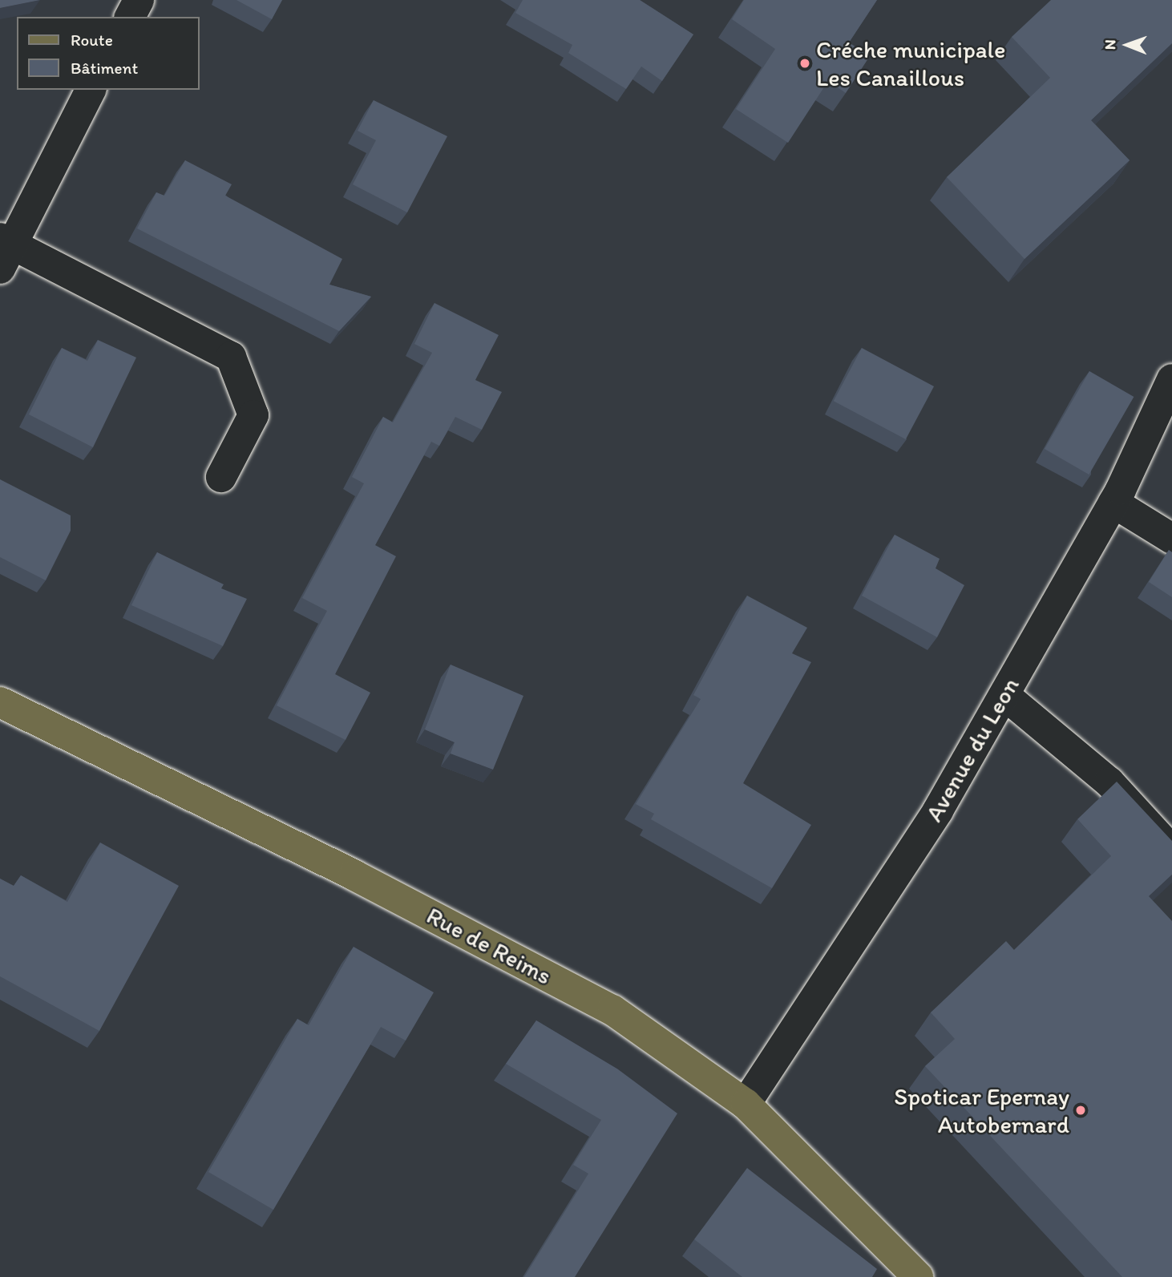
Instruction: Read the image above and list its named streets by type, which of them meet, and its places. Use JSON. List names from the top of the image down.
{
  "streets": {
    "main road": ["Rue de Reims"],
    "street": ["Avenue du Leon"]
  },
  "crossings": [
    ["Avenue du Leon", "Rue de Reims"]
  ],
  "places": ["Créche municipale Les Canaillous", "Spoticar Epernay Autobernard"],
  "legend": ["Route", "Bâtiment"],
  "north": "left"
}
